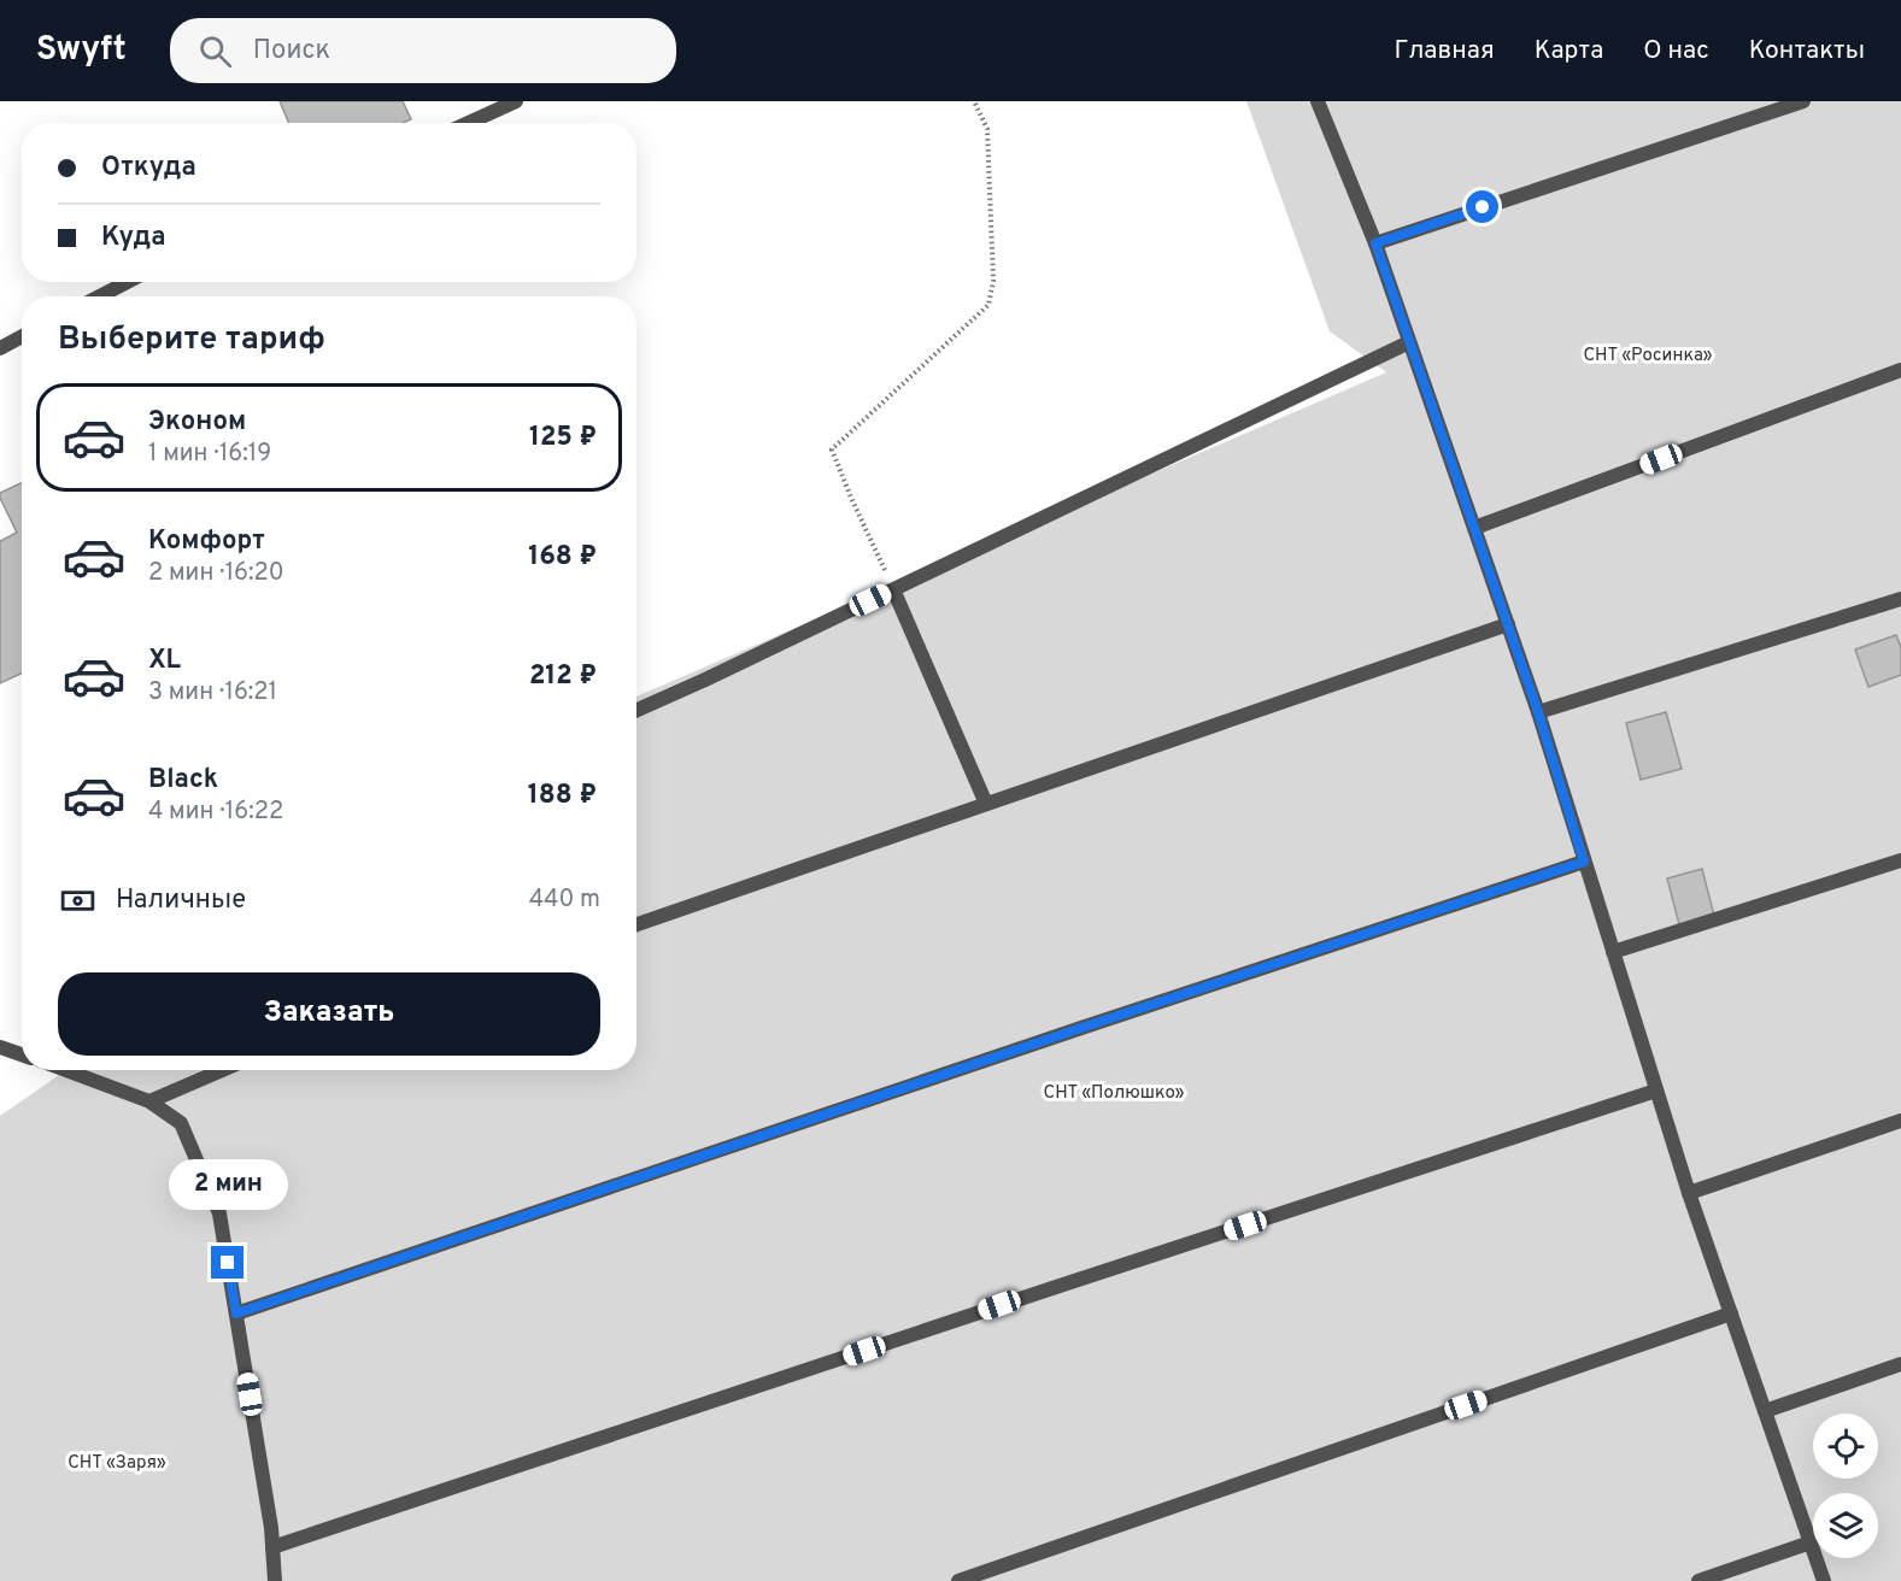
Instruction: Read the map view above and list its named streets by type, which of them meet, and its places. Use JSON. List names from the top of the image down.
{
  "parks": ["СНТ «Росинка»", "СНТ «Полюшко»", "СНТ «Заря»"],
  "page": {
    "header": "Swyft",
    "search": "Поиск",
    "nav": [
      "Главная",
      "Карта",
      "О нас",
      "Контакты"
    ],
    "banner": ["Откуда", "Куда"],
    "heading": "Выберите тариф",
    "list": [
      {
        "name": "Эконом",
        "note": "1 мин · 16:19",
        "value": "125 ₽"
      },
      {
        "name": "Комфорт",
        "note": "2 мин · 16:20",
        "value": "168 ₽"
      },
      {
        "name": "XL",
        "note": "3 мин · 16:21",
        "value": "212 ₽"
      },
      {
        "name": "Black",
        "note": "4 мин · 16:22",
        "value": "188 ₽"
      }
    ],
    "pay": ["Наличные", "440 m"],
    "buttons": "Заказать",
    "bubble": "2 мин"
  }
}
